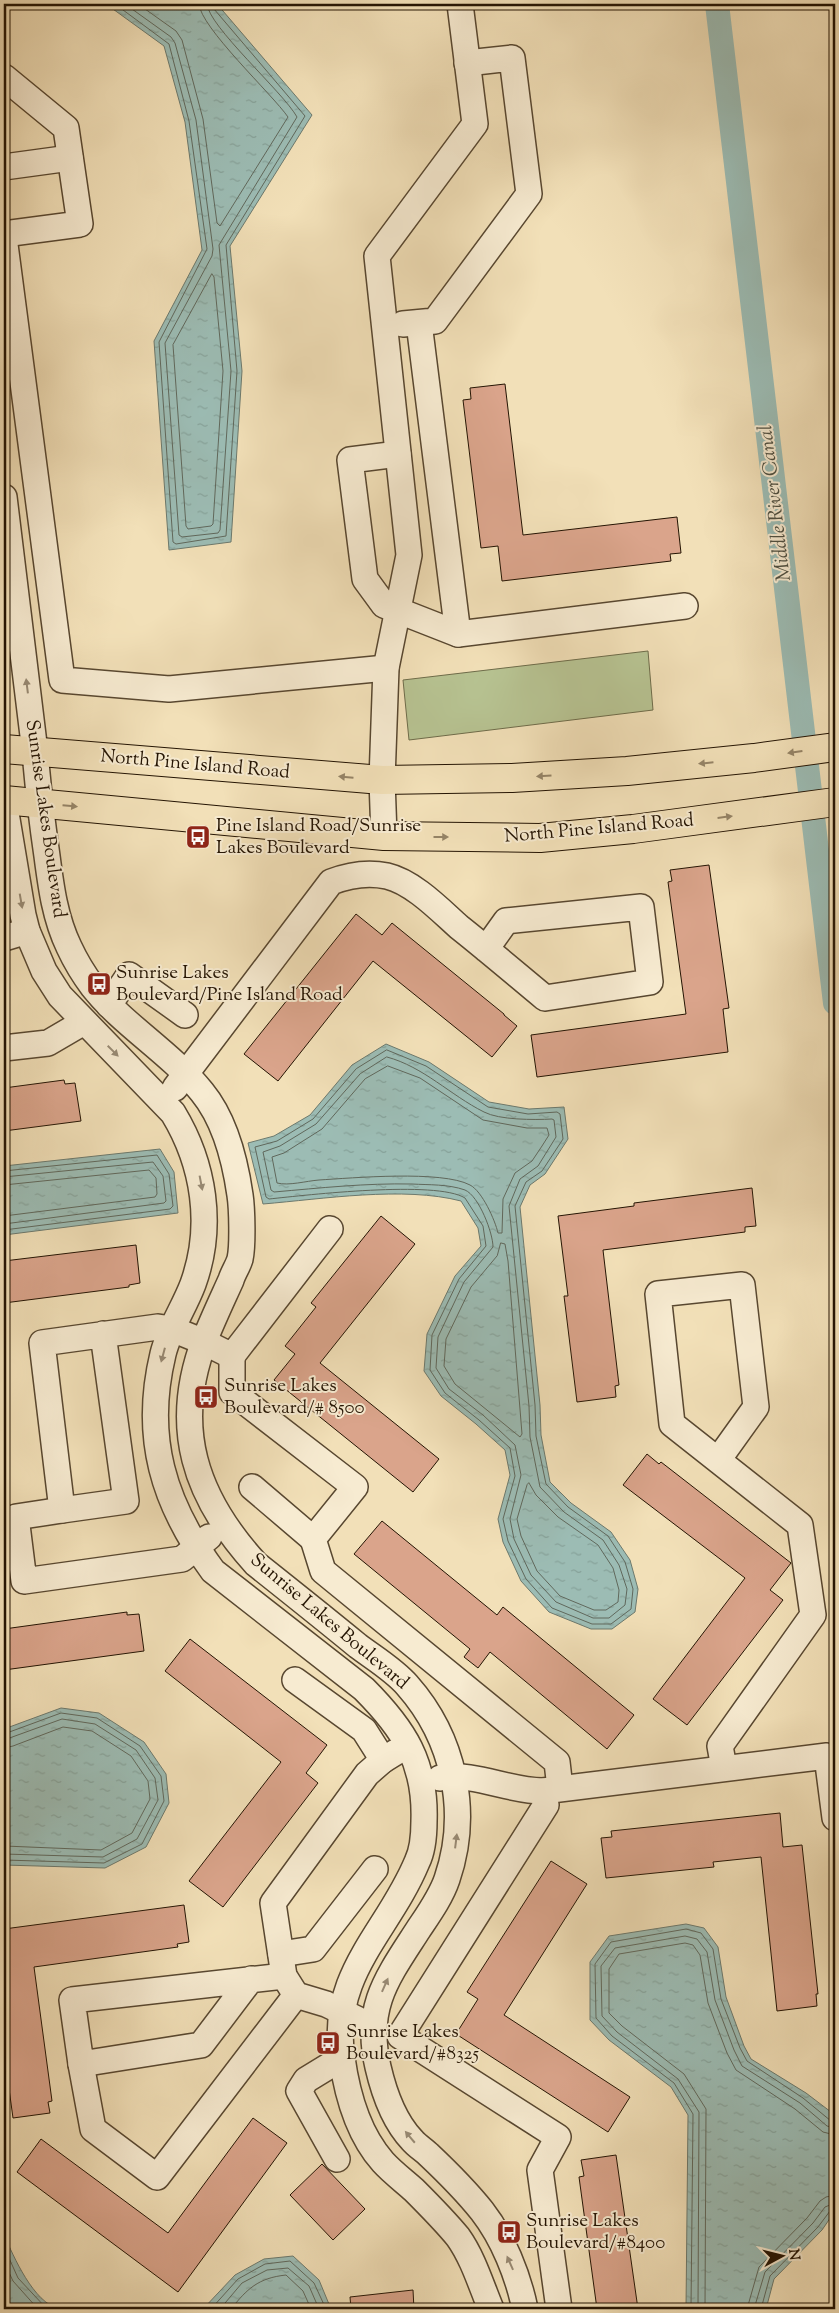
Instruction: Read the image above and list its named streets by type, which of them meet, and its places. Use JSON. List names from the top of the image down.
{
  "streets": {
    "main road": ["North Pine Island Road"],
    "street": ["Sunrise Lakes Boulevard"]
  },
  "crossings": [
    ["North Pine Island Road", "Sunrise Lakes Boulevard"]
  ],
  "water": ["Middle River Canal"],
  "places": {
    "bus stop": [
      "Pine Island Road/Sunrise Lakes Boulevard",
      "Sunrise Lakes Boulevard/Pine Island Road",
      "Sunrise Lakes Boulevard/# 8500",
      "Sunrise Lakes Boulevard/#8325",
      "Sunrise Lakes Boulevard/#8400"
    ]
  },
  "north": "right"
}
